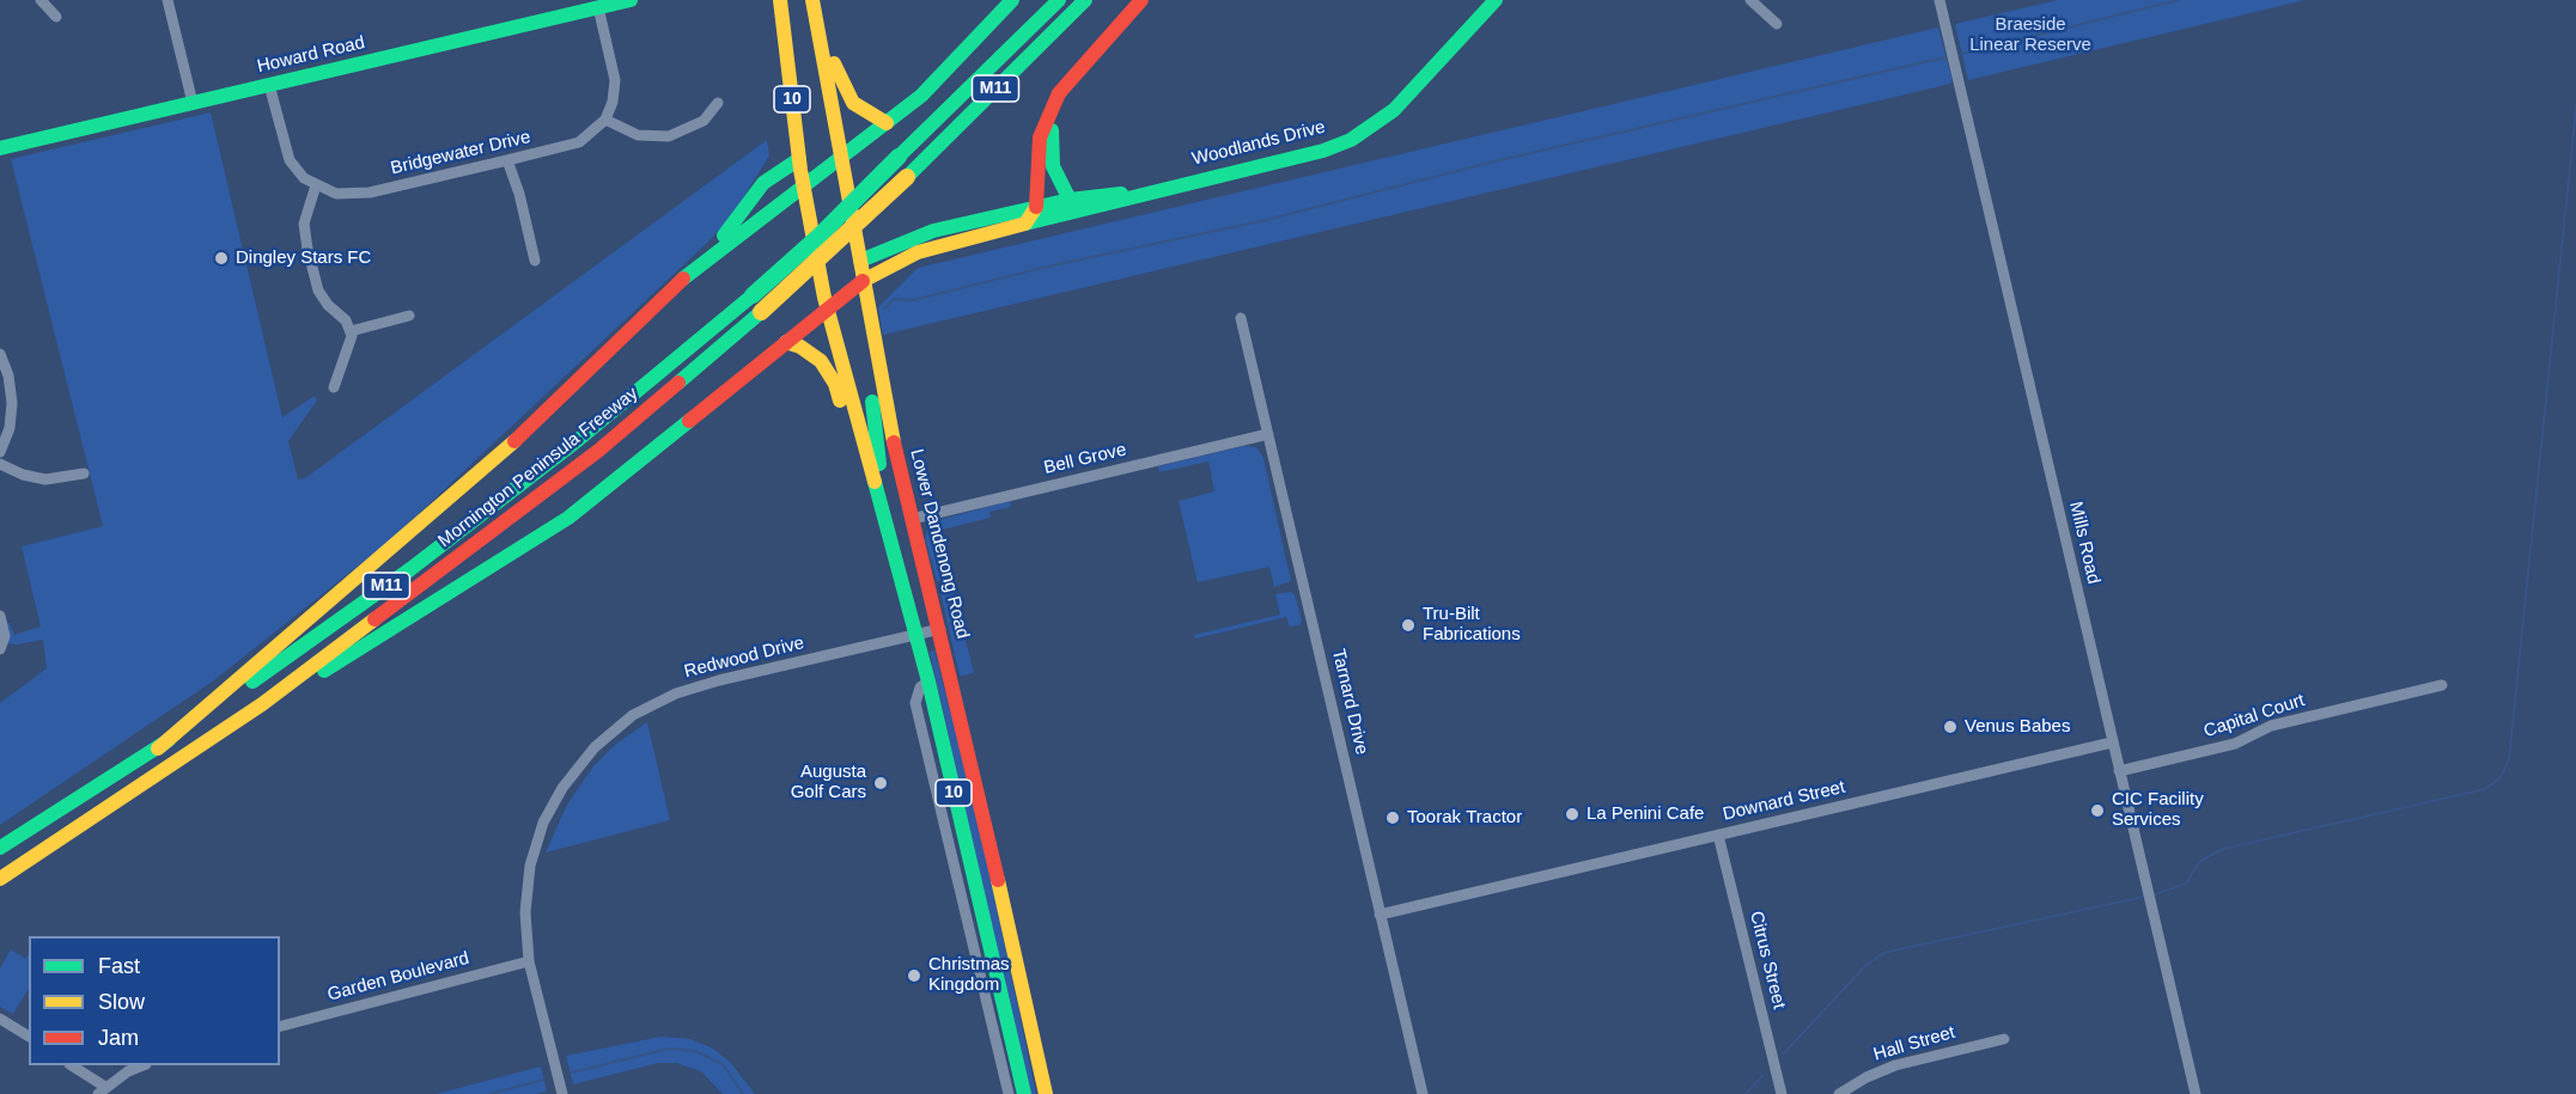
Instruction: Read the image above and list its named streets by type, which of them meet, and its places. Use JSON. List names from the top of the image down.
{
  "streets": {
    "main road": [
      "Howard Road",
      "M11",
      "10",
      "Woodlands Drive",
      "Mornington Peninsula Freeway",
      "Lower Dandenong Road"
    ],
    "street": [
      "Bridgewater Drive",
      "Bell Grove",
      "Mills Road",
      "Redwood Drive",
      "Tarnard Drive",
      "Capital Court",
      "Downard Street",
      "Citrus Street",
      "Garden Boulevard",
      "Hall Street"
    ]
  },
  "crossings": [
    ["Howard Road", "Bridgewater Drive"],
    ["10", "Woodlands Drive"],
    ["10", "Redwood Drive"],
    ["Woodlands Drive", "Mornington Peninsula Freeway"],
    ["Woodlands Drive", "Lower Dandenong Road"],
    ["Bell Grove", "Lower Dandenong Road"],
    ["Bell Grove", "Tarnard Drive"],
    ["Mills Road", "Capital Court"],
    ["Mills Road", "Downard Street"],
    ["Lower Dandenong Road", "Redwood Drive"],
    ["Redwood Drive", "Garden Boulevard"],
    ["Tarnard Drive", "Downard Street"],
    ["Downard Street", "Citrus Street"]
  ],
  "parks": ["Braeside Linear Reserve"],
  "places": [
    "Dingley Stars FC",
    "Tru-Bilt Fabrications",
    "Venus Babes",
    "Augusta Golf Cars",
    "CIC Facility Services",
    "La Penini Cafe",
    "Toorak Tractor",
    "Christmas Kingdom"
  ],
  "legend": ["Fast", "Slow", "Jam"]
}
